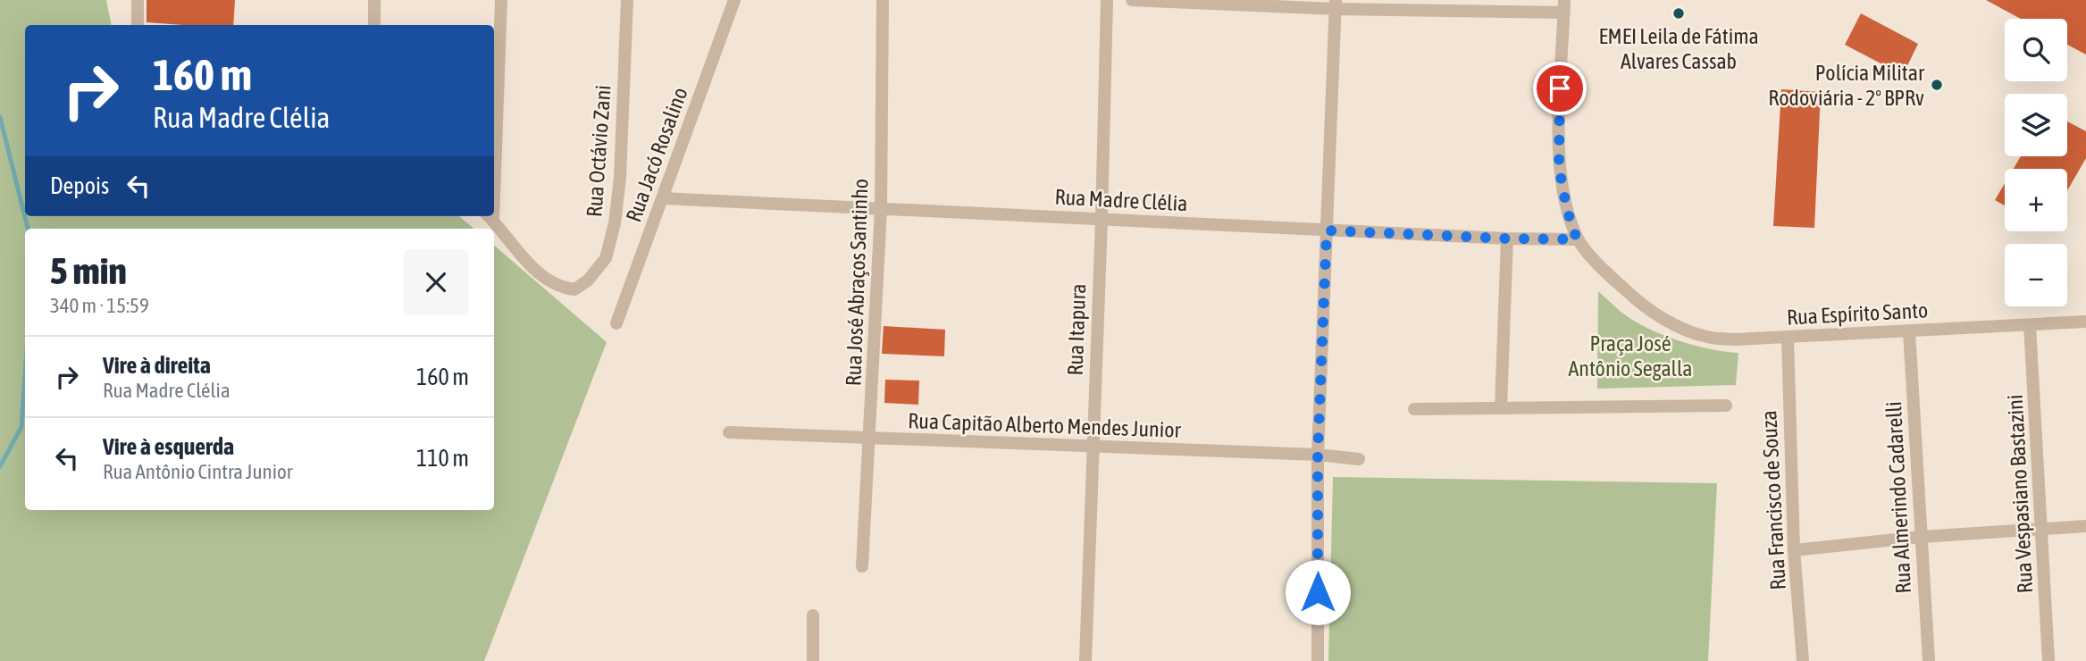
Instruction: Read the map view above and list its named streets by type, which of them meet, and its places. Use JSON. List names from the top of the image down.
{
  "streets": {
    "street": [
      "Rua Octávio Zani",
      "Rua Jacó Rosalino",
      "Rua Madre Clélia",
      "Rua José Abraços Santinho",
      "Rua Espírito Santo",
      "Rua Itapura",
      "Rua Capitão Alberto Mendes Junior",
      "Rua Vespasiano Bastazini",
      "Rua Almerindo Cadarelli",
      "Rua Francisco de Souza"
    ]
  },
  "crossings": [
    ["Rua Jacó Rosalino", "Rua Madre Clélia"],
    ["Rua Madre Clélia", "Rua José Abraços Santinho"],
    ["Rua Madre Clélia", "Rua Espírito Santo"],
    ["Rua Madre Clélia", "Rua Itapura"],
    ["Rua José Abraços Santinho", "Rua Capitão Alberto Mendes Junior"],
    ["Rua Espírito Santo", "Rua Vespasiano Bastazini"],
    ["Rua Espírito Santo", "Rua Almerindo Cadarelli"],
    ["Rua Espírito Santo", "Rua Francisco de Souza"],
    ["Rua Itapura", "Rua Capitão Alberto Mendes Junior"]
  ],
  "parks": ["Praça José Antônio Segalla"],
  "places": ["EMEI Leila de Fátima Alvares Cassab", "Polícia Militar Rodoviária - 2º BPRv"],
  "page": {
    "map_buttons": ["+", "−"],
    "turn": ["160 m", "Rua Madre Clélia"],
    "then": "Depois",
    "heading": ["5 min", "340 m · 15:59"],
    "list": [
      {
        "name": "Vire à direita",
        "note": "Rua Madre Clélia",
        "value": "160 m"
      },
      {
        "name": "Vire à esquerda",
        "note": "Rua Antônio Cintra Junior",
        "value": "110 m"
      }
    ]
  }
}
